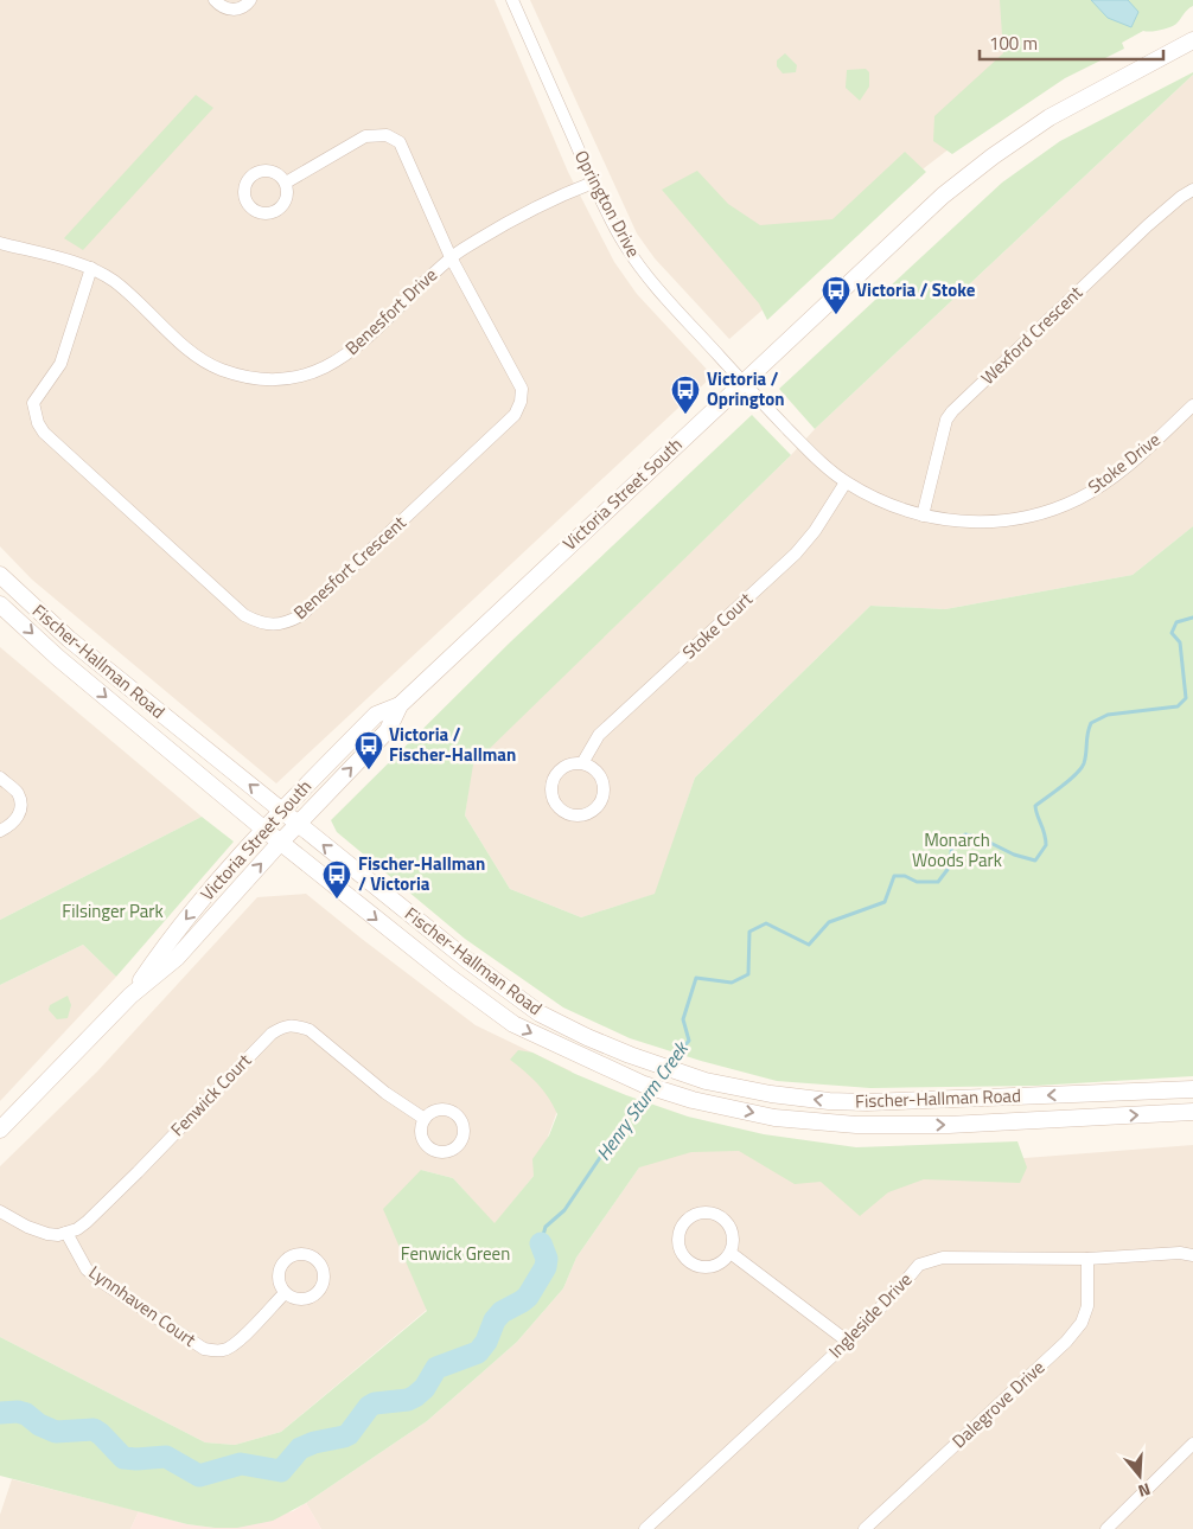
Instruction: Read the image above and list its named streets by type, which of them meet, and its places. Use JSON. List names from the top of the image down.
{
  "streets": {
    "main road": ["Victoria Street South", "Fischer-Hallman Road"],
    "street": [
      "Oprington Drive",
      "Benesfort Drive",
      "Wexford Crescent",
      "Stoke Drive",
      "Benesfort Crescent",
      "Stoke Court",
      "Fenwick Court",
      "Lynnhaven Court",
      "Ingleside Drive",
      "Dalegrove Drive"
    ]
  },
  "crossings": [
    ["Oprington Drive", "Benesfort Drive"],
    ["Oprington Drive", "Stoke Drive"],
    ["Oprington Drive", "Victoria Street South"],
    ["Benesfort Drive", "Benesfort Crescent"],
    ["Wexford Crescent", "Stoke Drive"],
    ["Stoke Drive", "Victoria Street South"],
    ["Stoke Drive", "Stoke Court"],
    ["Victoria Street South", "Fischer-Hallman Road"],
    ["Fenwick Court", "Lynnhaven Court"],
    ["Ingleside Drive", "Dalegrove Drive"]
  ],
  "water": ["Henry Sturm Creek"],
  "parks": ["Monarch Woods Park", "Filsinger Park", "Fenwick Green"],
  "places": {
    "bus stop": [
      "Victoria / Stoke",
      "Victoria / Oprington",
      "Victoria / Fischer-Hallman",
      "Fischer-Hallman / Victoria"
    ]
  },
  "scale_bar": "100 m",
  "north": "bottom"
}
